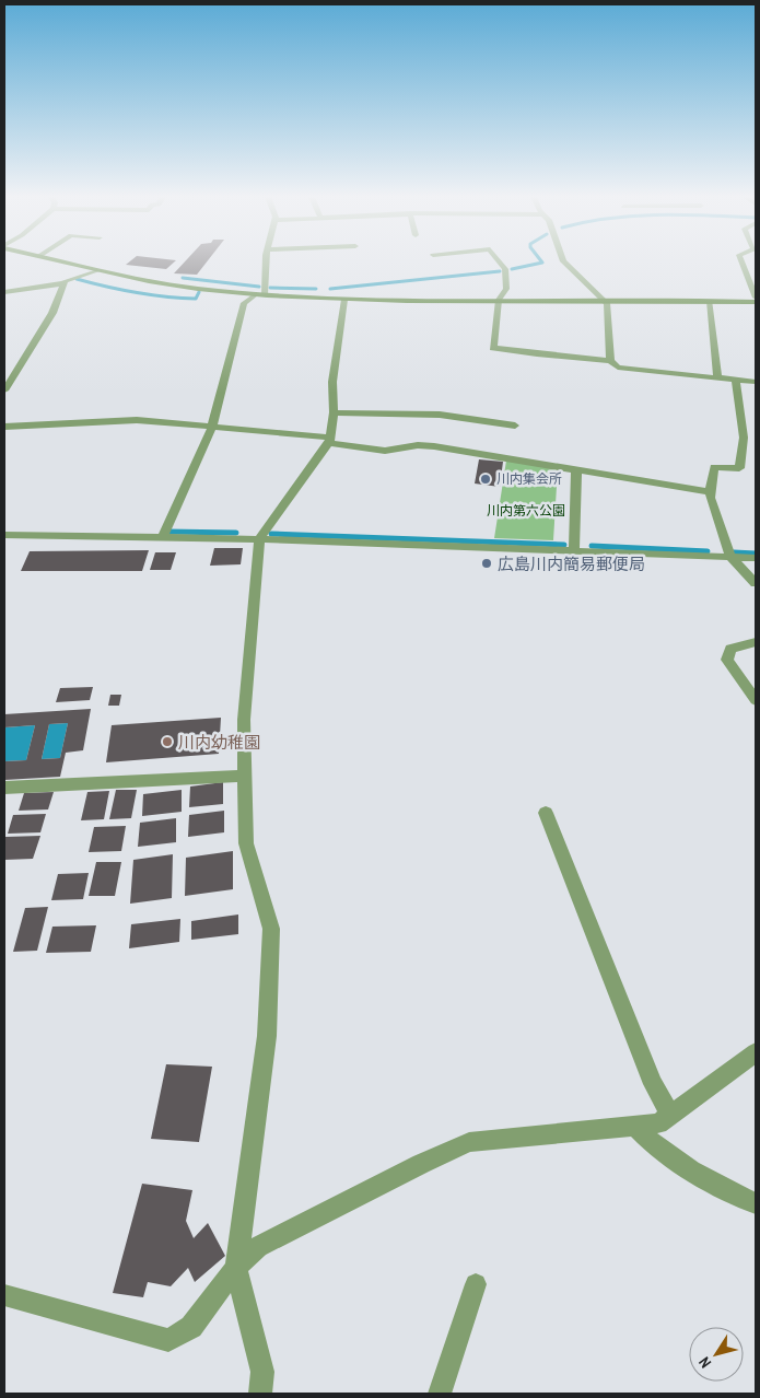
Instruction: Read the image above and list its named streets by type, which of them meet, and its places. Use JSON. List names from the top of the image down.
{
  "parks": ["川内第六公園"],
  "places": ["川内集会所", "広島川内簡易郵便局", "川内幼稚園"],
  "north": "bottom left"
}
